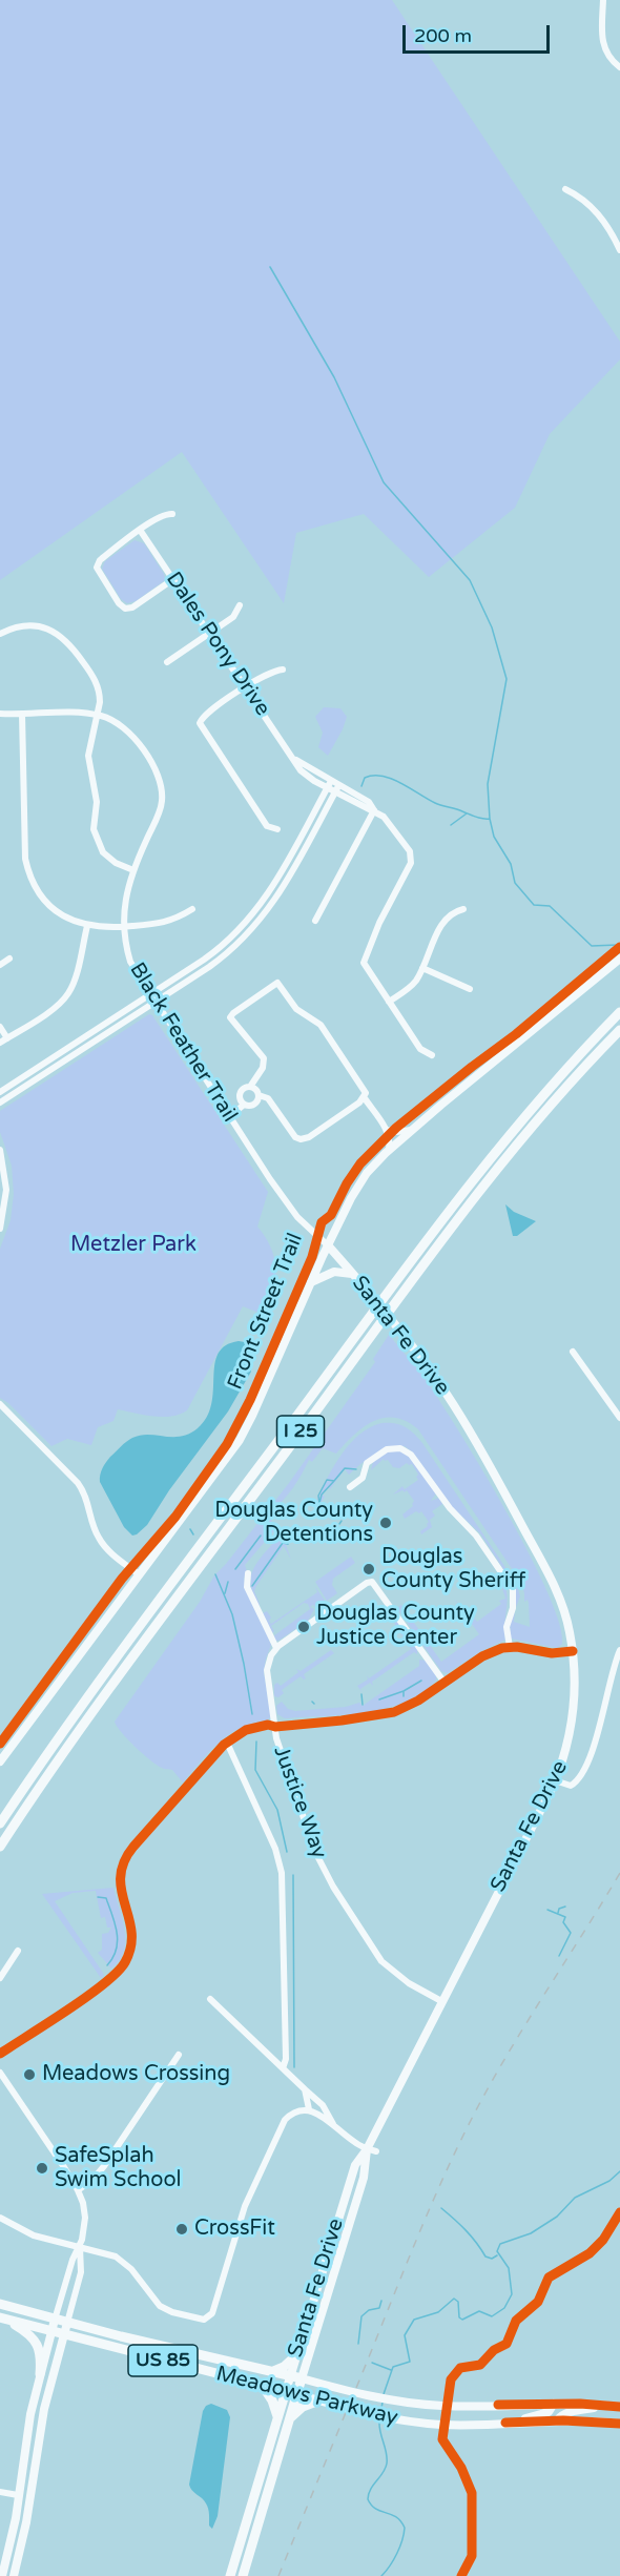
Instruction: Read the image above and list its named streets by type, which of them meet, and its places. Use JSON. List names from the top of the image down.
{
  "streets": {
    "highway": [
      "Santa Fe Drive",
      "I 25",
      "US 85",
      "Meadows Parkway"
    ],
    "street": ["Dales Pony Drive", "Black Feather Trail", "Justice Way"],
    "cycle path": ["Front Street Trail"]
  },
  "crossings": [
    ["Black Feather Trail", "Santa Fe Drive"],
    ["Santa Fe Drive", "Justice Way"],
    ["Santa Fe Drive", "Meadows Parkway"]
  ],
  "parks": ["Metzler Park"],
  "places": [
    "Douglas County Detentions",
    "Douglas County Sheriff",
    "Douglas County Justice Center",
    "Meadows Crossing",
    "SafeSplah Swim School",
    "CrossFit"
  ],
  "scale_bar": "200 m"
}
